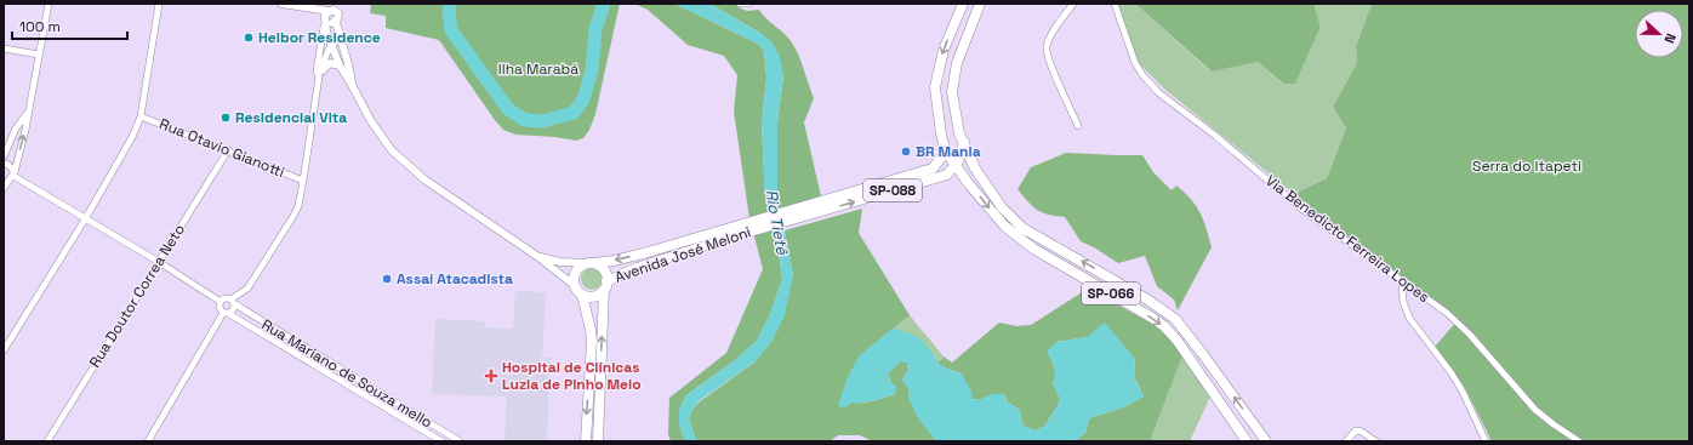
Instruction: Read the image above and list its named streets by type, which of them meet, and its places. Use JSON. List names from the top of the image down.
{
  "streets": {
    "main road": ["SP-088", "Avenida José Meloni", "SP-066"],
    "street": [
      "Rua Otavio Gianotti",
      "Via Benedicto Ferreira Lopes",
      "Rua Doutor Correa Neto",
      "Rua Mariano de Souza mello"
    ]
  },
  "crossings": [
    ["Rua Otavio Gianotti", "Rua Doutor Correa Neto"],
    ["SP-088", "Avenida José Meloni"],
    ["Avenida José Meloni", "SP-066"]
  ],
  "water": ["Rio Tietê"],
  "parks": ["Ilha Marabá", "Serra do Itapeti"],
  "places": {
    "other": [
      "Helbor Residence",
      "Residencial Vita",
      "BR Mania",
      "Assaí Atacadista"
    ],
    "health": ["Hospital de Clínicas Luzia de Pinho Melo"]
  },
  "scale_bar": "100 m",
  "north": "right"
}
